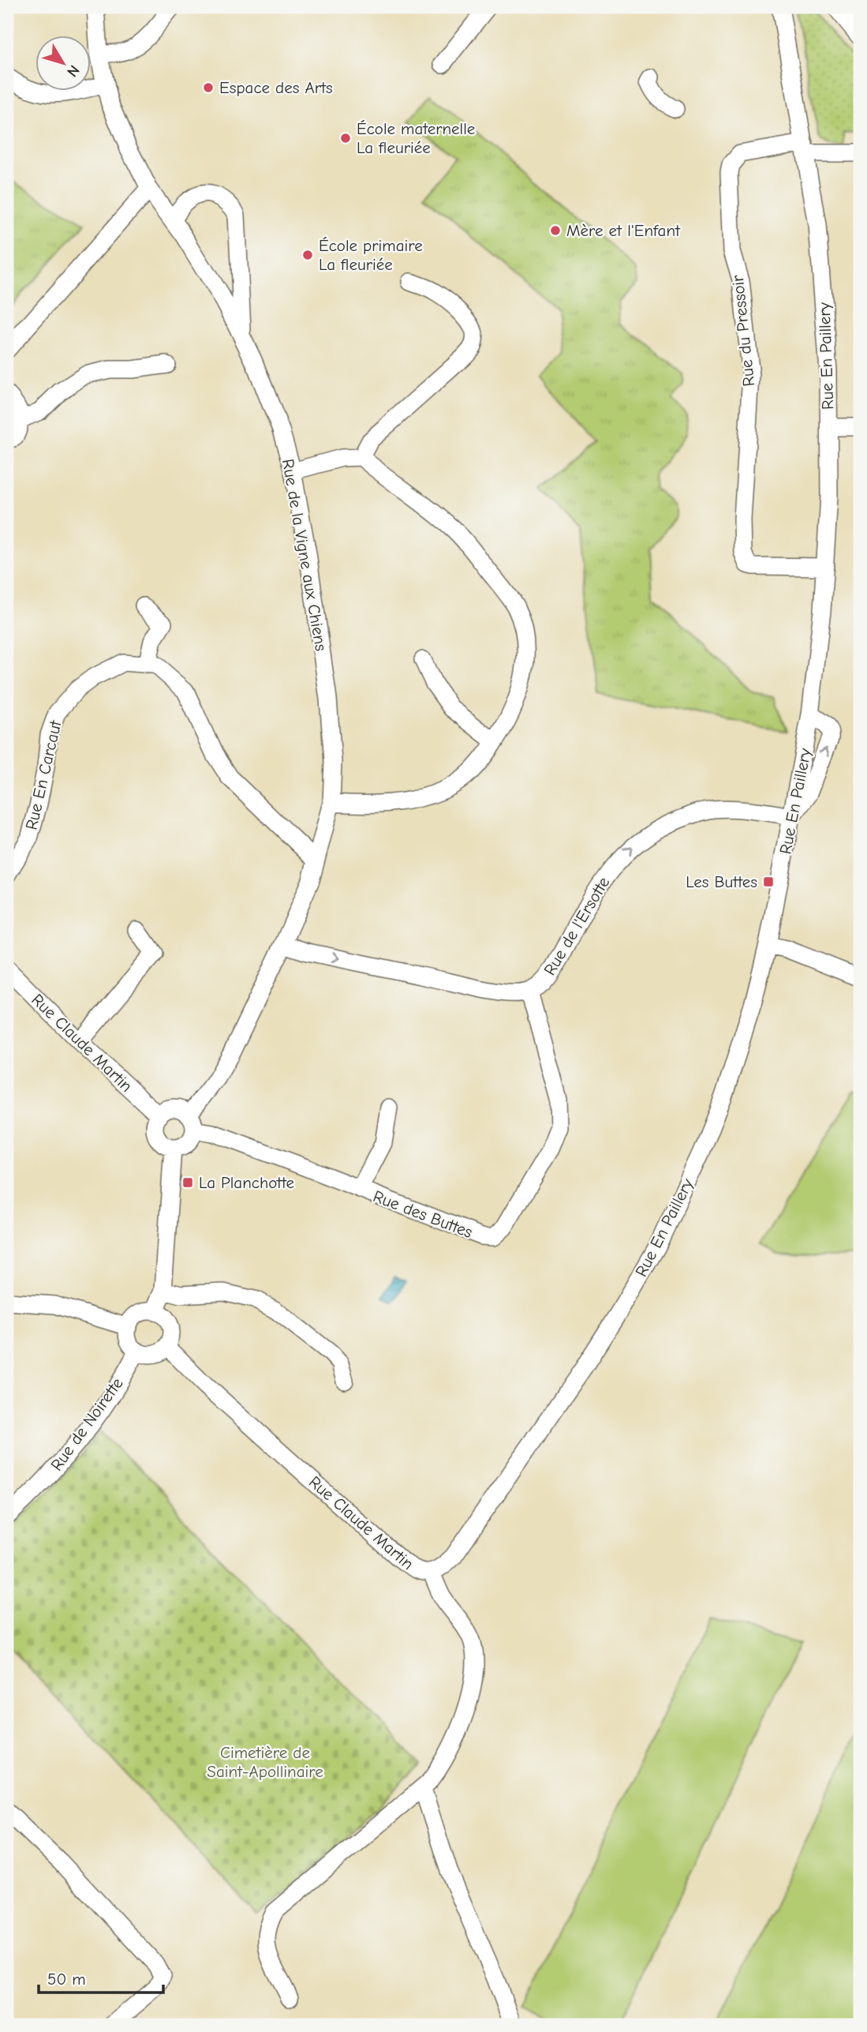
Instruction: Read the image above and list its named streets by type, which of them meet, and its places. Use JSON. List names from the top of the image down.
{
  "streets": {
    "street": [
      "Rue du Pressoir",
      "Rue En Paillery",
      "Rue de la Vigne aux Chiens",
      "Rue En Carcaut",
      "Rue de l'Ersotte",
      "Rue Claude Martin",
      "Rue des Buttes",
      "Rue de Noirette"
    ]
  },
  "crossings": [
    ["Rue du Pressoir", "Rue En Paillery"],
    ["Rue En Paillery", "Rue de l'Ersotte"],
    ["Rue En Paillery", "Rue Claude Martin"],
    ["Rue de la Vigne aux Chiens", "Rue En Carcaut"],
    ["Rue de la Vigne aux Chiens", "Rue Claude Martin"],
    ["Rue de la Vigne aux Chiens", "Rue des Buttes"],
    ["Rue de l'Ersotte", "Rue des Buttes"],
    ["Rue Claude Martin", "Rue des Buttes"],
    ["Rue Claude Martin", "Rue de Noirette"]
  ],
  "one_way": ["Rue de l'Ersotte"],
  "parks": ["Cimetière de Saint-Apollinaire"],
  "places": {
    "other": [
      "Espace des Arts",
      "École maternelle La fleuriée",
      "Mère et l'Enfant",
      "École primaire La fleuriée"
    ],
    "transit": ["Les Buttes", "La Planchotte"]
  },
  "scale_bar": "50 m",
  "north": "bottom right"
}
